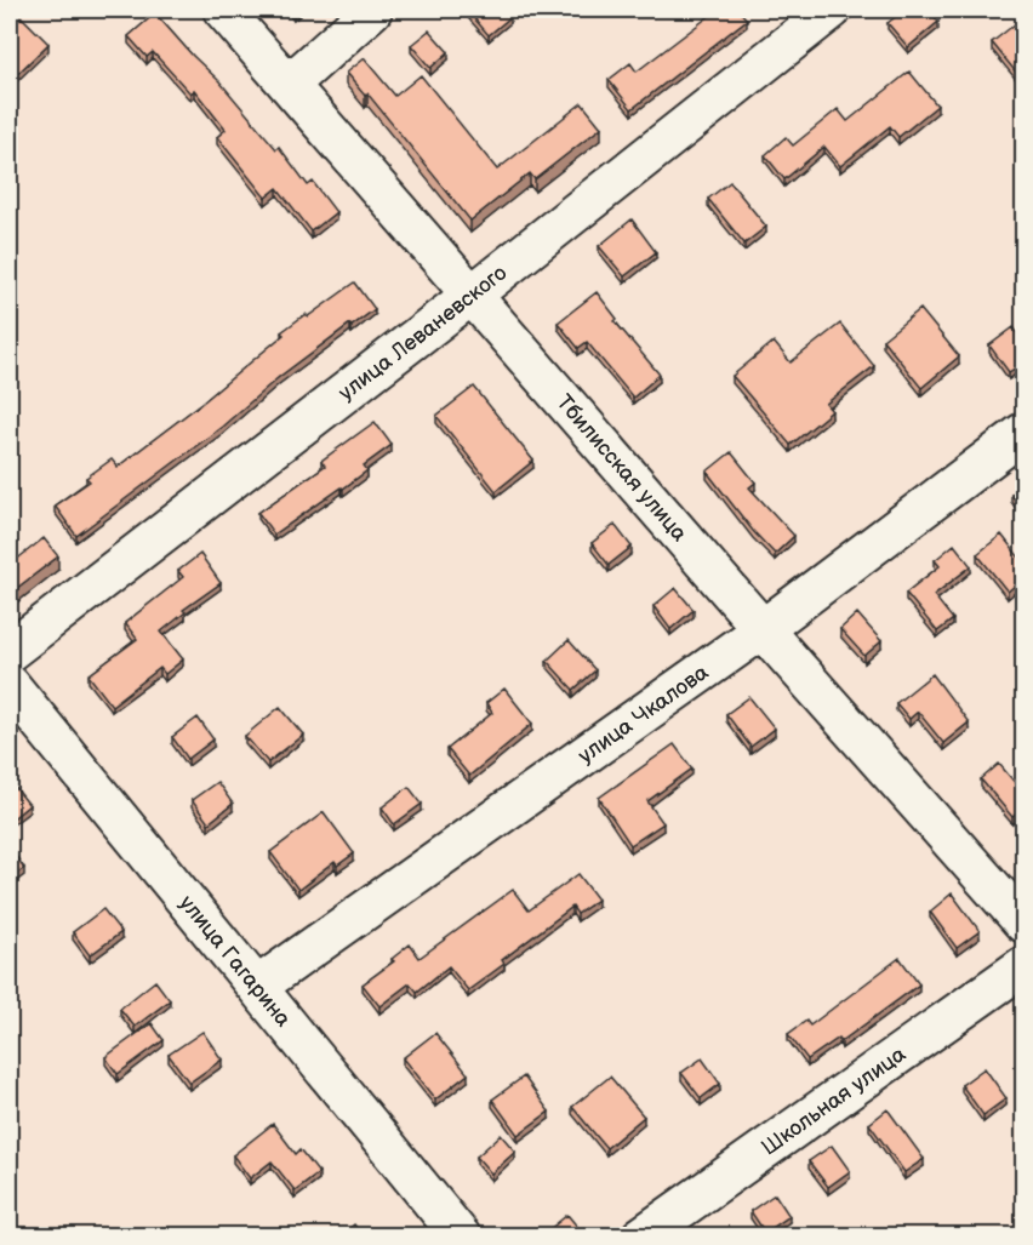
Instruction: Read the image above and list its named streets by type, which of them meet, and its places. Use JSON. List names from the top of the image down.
{
  "streets": {
    "street": [
      "улица Леваневского",
      "Тбилисская улица",
      "улица Чкалова",
      "улица Гагарина",
      "Школьная улица"
    ]
  },
  "crossings": [
    ["улица Леваневского", "Тбилисская улица"],
    ["Тбилисская улица", "улица Чкалова"],
    ["улица Чкалова", "улица Гагарина"]
  ]
}
